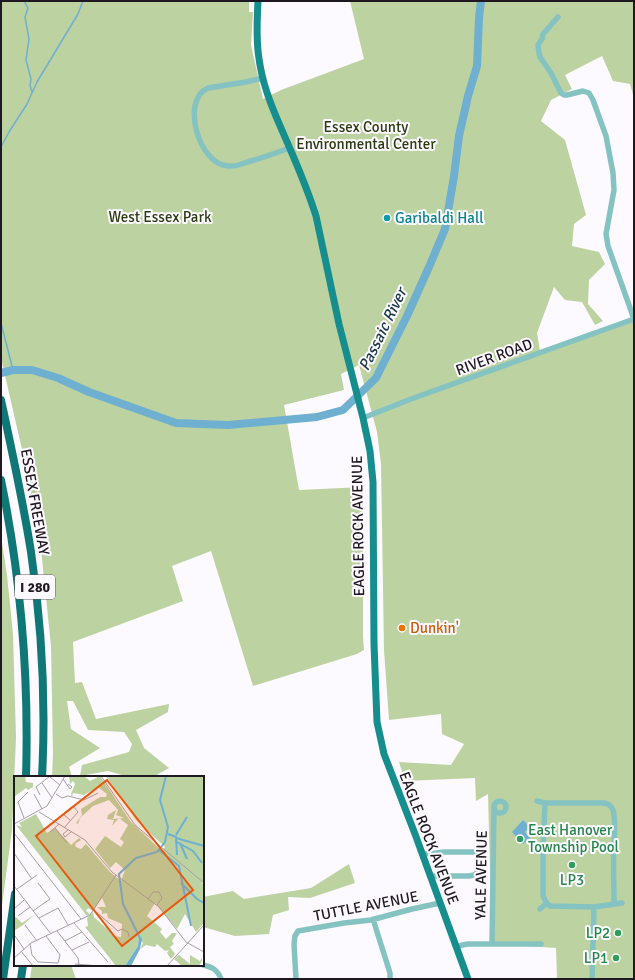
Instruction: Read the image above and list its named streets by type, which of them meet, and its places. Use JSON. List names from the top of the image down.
{
  "streets": {
    "highway": ["ESSEX FREEWAY", "I 280"],
    "main road": ["EAGLE ROCK AVENUE"],
    "street": ["RIVER ROAD", "YALE AVENUE", "TUTTLE AVENUE"]
  },
  "crossings": [
    ["RIVER ROAD", "EAGLE ROCK AVENUE"],
    ["EAGLE ROCK AVENUE", "TUTTLE AVENUE"]
  ],
  "water": ["Passaic River"],
  "parks": ["Essex County Environmental Center", "West Essex Park"],
  "places": [
    "Garibaldi Hall",
    "Dunkin'",
    "East Hanover Township Pool",
    "LP3",
    "LP2",
    "LP1"
  ]
}
